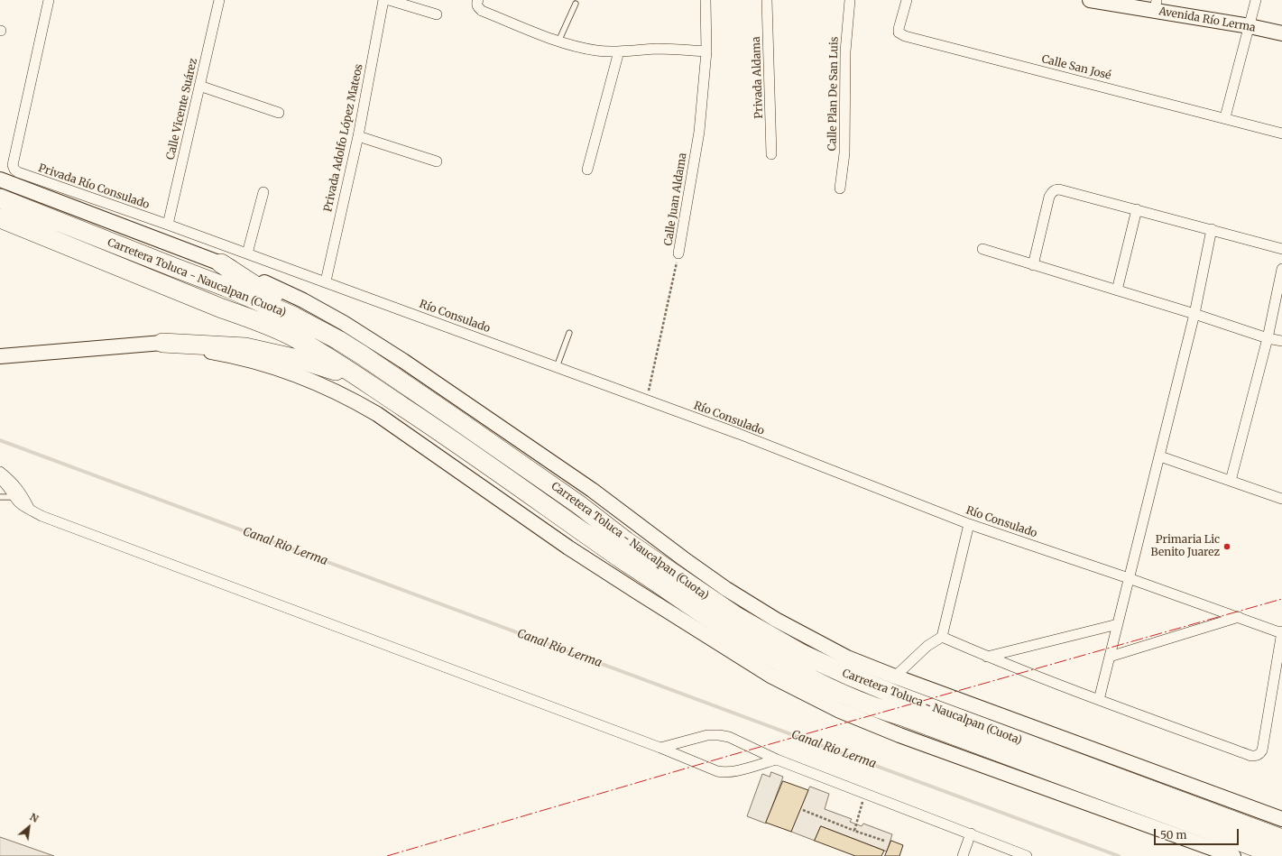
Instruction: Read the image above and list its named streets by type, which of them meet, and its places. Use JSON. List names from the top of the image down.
{
  "streets": {
    "highway": ["Carretera Toluca - Naucalpan (Cuota)"],
    "street": [
      "Avenida Río Lerma",
      "Calle San José",
      "Privada Aldama",
      "Calle Plan De San Luis",
      "Calle Vicente Suárez",
      "Privada Adolfo López Mateos",
      "Privada Río Consulado",
      "Calle Juan Aldama",
      "Río Consulado"
    ]
  },
  "crossings": [
    ["Calle Vicente Suárez", "Privada Río Consulado"],
    ["Calle Vicente Suárez", "Río Consulado"],
    ["Privada Adolfo López Mateos", "Río Consulado"],
    ["Privada Río Consulado", "Río Consulado"],
    ["Calle Juan Aldama", "Río Consulado"]
  ],
  "water": ["Canal Rio Lerma"],
  "places": ["Primaria Lic Benito Juarez"],
  "scale_bar": "50 m",
  "north": "top right"
}
